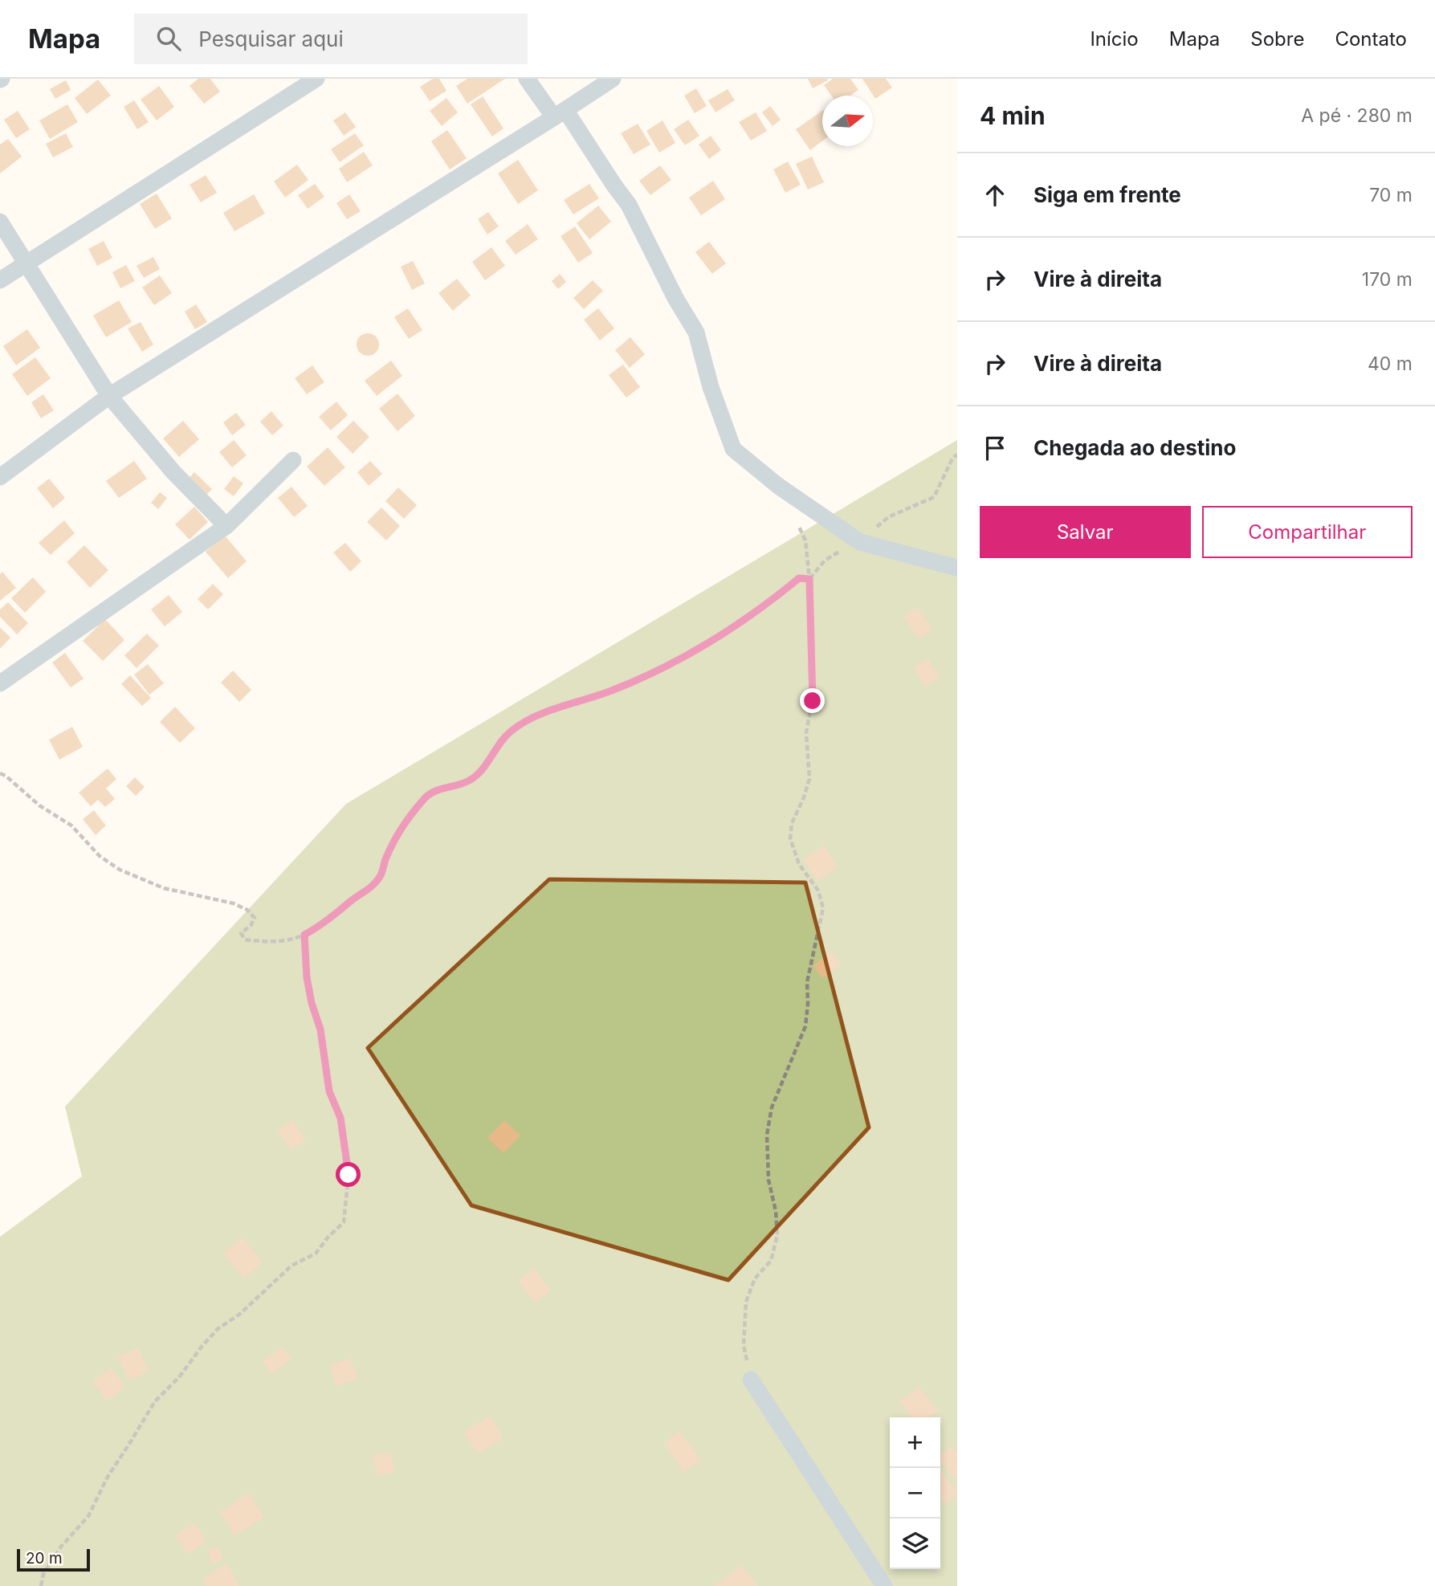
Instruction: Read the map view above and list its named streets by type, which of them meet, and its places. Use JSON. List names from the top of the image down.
{
  "scale_bar": "20 m",
  "north": "right",
  "page": {
    "header": "Mapa",
    "search": "Pesquisar aqui",
    "nav": [
      "Início",
      "Mapa",
      "Sobre",
      "Contato"
    ],
    "heading": ["4 min", "A pé · 280 m"],
    "list": [
      ["Siga em frente", "70 m"],
      ["Vire à direita", "170 m"],
      ["Vire à direita", "40 m"],
      "Chegada ao destino"
    ],
    "buttons": ["Salvar", "Compartilhar"],
    "map_buttons": ["+", "−"],
    "scale": "20 m"
  }
}
